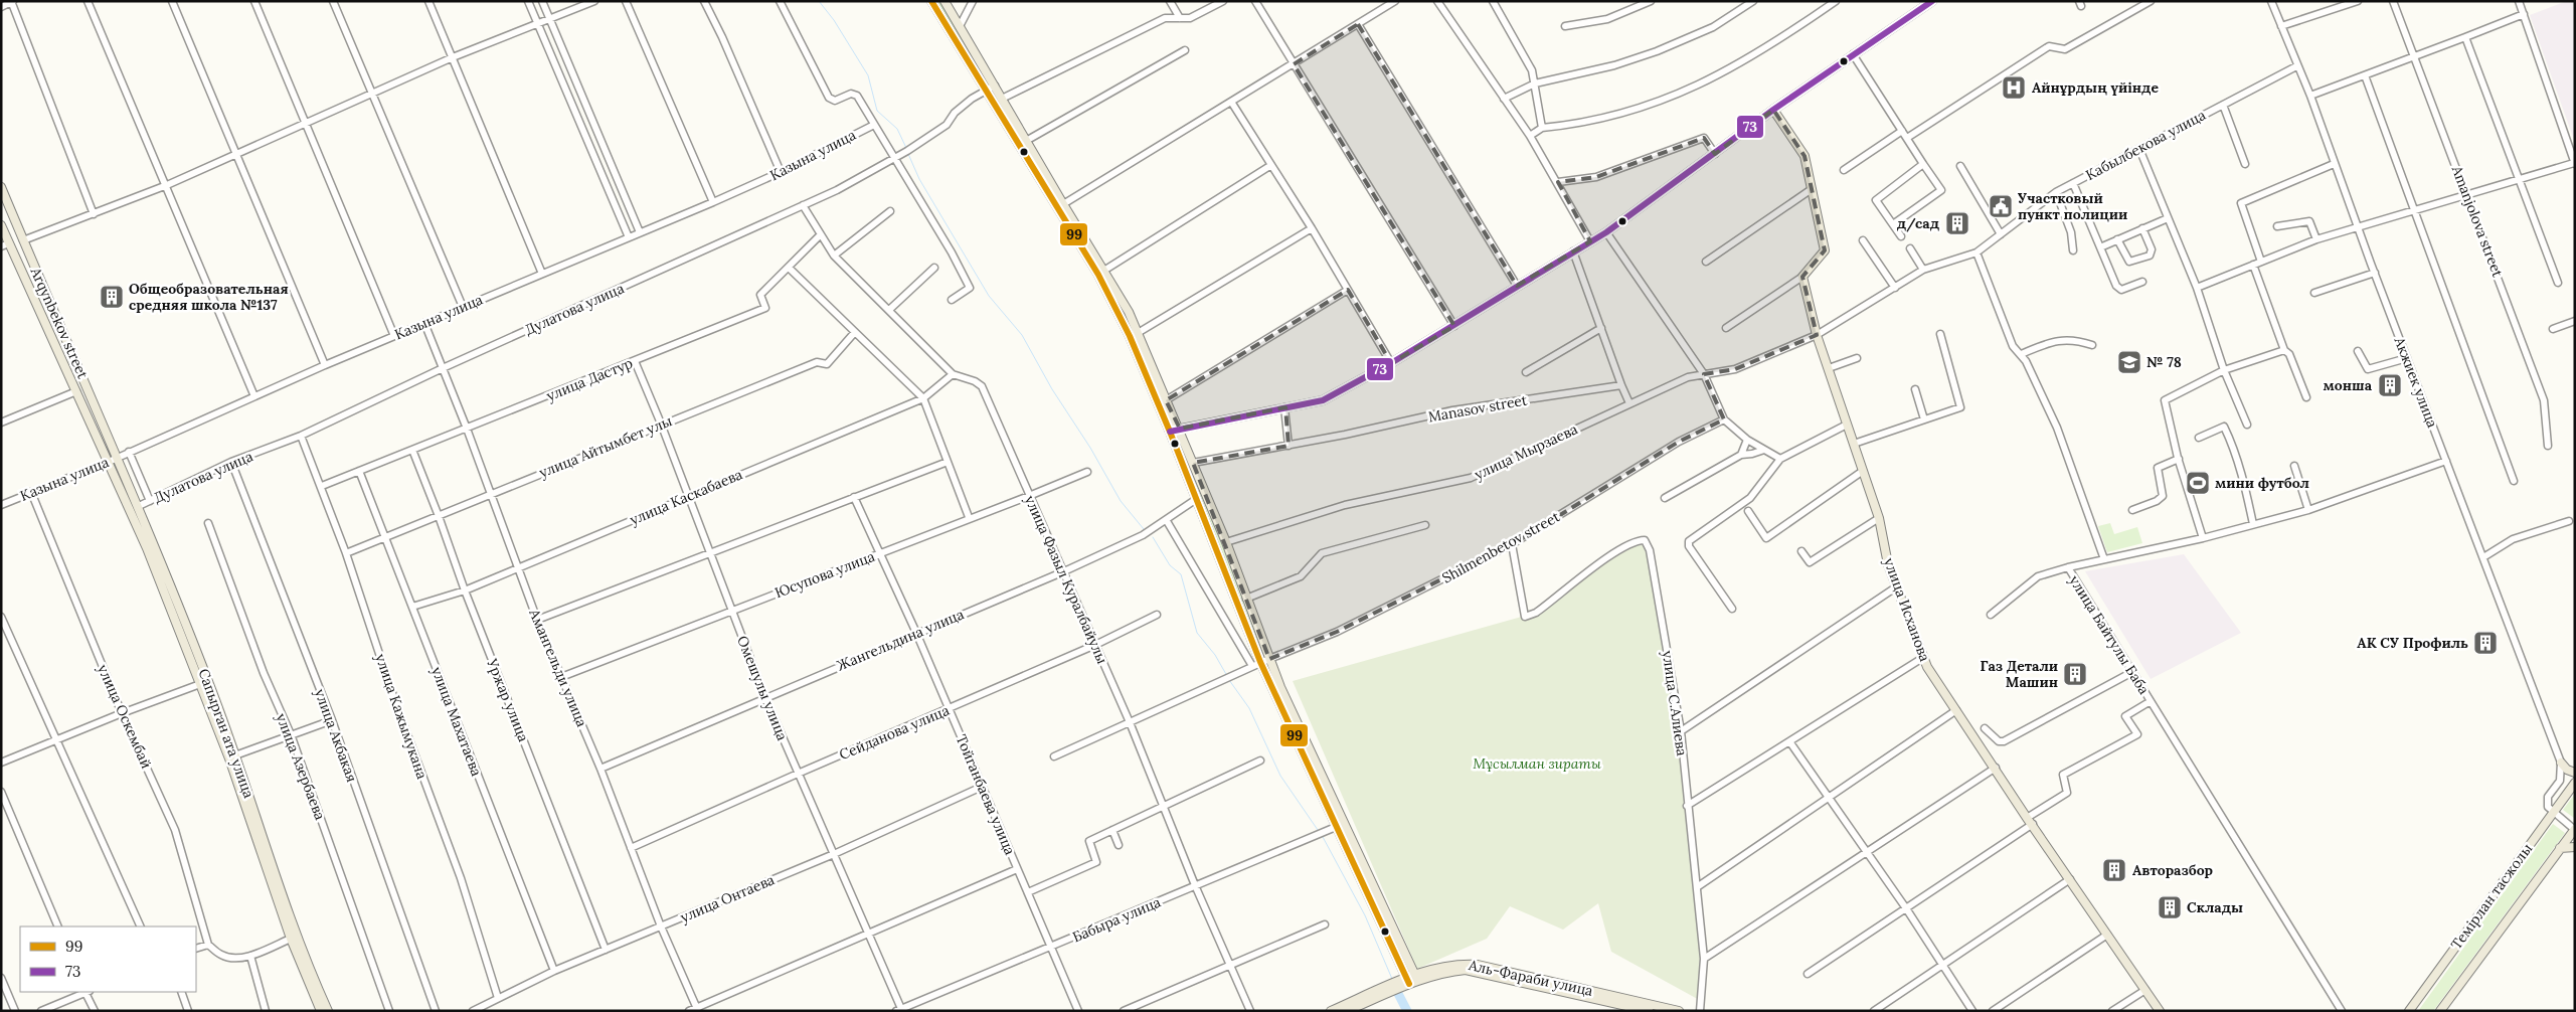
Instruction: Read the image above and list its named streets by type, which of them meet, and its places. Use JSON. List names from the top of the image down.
{
  "streets": {
    "main road": [
      "Arqynbekov street",
      "улица Исханова",
      "Сапырган ата улица",
      "Темірлан тасжолы",
      "Аль-Фараби улица"
    ],
    "street": [
      "Кабылбекова улица",
      "Казына улица",
      "Amanjolova street",
      "Дулатова улица",
      "улица Дастур",
      "Акжиек улица",
      "Manasov street",
      "улица Айтымбет улы",
      "улица Мырзаева",
      "улица Каскабаева",
      "Shilmenbetov street",
      "Юсупова улица",
      "улица Фазыл Куралбайулы",
      "улица Байтулы Баба",
      "Жангельдина улица",
      "Амангельди улица",
      "Омешулы улица",
      "Уржар улица",
      "улица С.Алиева",
      "улица Оскембай",
      "улица Кажымукана",
      "улица Махатаева",
      "Сейданова улица",
      "улица Акбакая",
      "улица Азербаева",
      "Тойганбаева улица",
      "улица Онтаева",
      "Бабыра улица"
    ]
  },
  "crossings": [
    ["Кабылбекова улица", "Акжиек улица"],
    ["Кабылбекова улица", "улица Мырзаева"],
    ["Кабылбекова улица", "улица Исханова"],
    ["Казына улица", "Arqynbekov street"],
    ["Казына улица", "Амангельди улица"],
    ["Казына улица", "улица Оскембай"],
    ["Казына улица", "Сапырган ата улица"],
    ["Дулатова улица", "улица Фазыл Куралбайулы"],
    ["Дулатова улица", "Амангельди улица"],
    ["Дулатова улица", "улица Кажымукана"],
    ["Дулатова улица", "Сапырган ата улица"],
    ["Дулатова улица", "улица Акбакая"],
    ["Arqynbekov street", "Сапырган ата улица"],
    ["улица Дастур", "улица Фазыл Куралбайулы"],
    ["улица Дастур", "Амангельди улица"],
    ["улица Дастур", "Омешулы улица"],
    ["улица Дастур", "Уржар улица"],
    ["улица Дастур", "улица Кажымукана"],
    ["улица Дастур", "улица Махатаева"],
    ["Акжиек улица", "улица Байтулы Баба"],
    ["улица Айтымбет улы", "Амангельди улица"],
    ["улица Айтымбет улы", "Омешулы улица"],
    ["улица Айтымбет улы", "Уржар улица"],
    ["улица Айтымбет улы", "улица Кажымукана"],
    ["улица Айтымбет улы", "улица Махатаева"],
    ["улица Мырзаева", "улица Исханова"],
    ["улица Каскабаева", "улица Фазыл Куралбайулы"],
    ["улица Каскабаева", "Амангельди улица"],
    ["улица Каскабаева", "Омешулы улица"],
    ["улица Каскабаева", "Уржар улица"],
    ["улица Каскабаева", "улица Махатаева"],
    ["Shilmenbetov street", "улица Фазыл Куралбайулы"],
    ["Shilmenbetov street", "улица С.Алиева"],
    ["Юсупова улица", "улица Фазыл Куралбайулы"],
    ["Юсупова улица", "Амангельди улица"],
    ["Юсупова улица", "Омешулы улица"],
    ["Юсупова улица", "Тойганбаева улица"],
    ["улица Фазыл Куралбайулы", "Жангельдина улица"],
    ["улица Фазыл Куралбайулы", "Сейданова улица"],
    ["улица Фазыл Куралбайулы", "Бабыра улица"],
    ["Жангельдина улица", "Амангельди улица"],
    ["Жангельдина улица", "Омешулы улица"],
    ["Жангельдина улица", "Тойганбаева улица"],
    ["Амангельди улица", "Сейданова улица"],
    ["Амангельди улица", "улица Онтаева"],
    ["Омешулы улица", "Сейданова улица"],
    ["Омешулы улица", "улица Онтаева"],
    ["Омешулы улица", "Бабыра улица"],
    ["Уржар улица", "улица Онтаева"],
    ["улица Кажымукана", "улица Онтаева"],
    ["улица Махатаева", "улица Онтаева"],
    ["Сейданова улица", "Тойганбаева улица"],
    ["Тойганбаева улица", "улица Онтаева"],
    ["Тойганбаева улица", "Бабыра улица"]
  ],
  "parks": ["Мұсылман зираты"],
  "places": {
    "hospital": ["Айнұрдың үйінде"],
    "public building": ["Участковый пункт полиции"],
    "building": [
      "д/сад",
      "Общеобразовательная средняя школа №137",
      "монша",
      "АК СУ Профиль",
      "Газ Детали Машин",
      "Авторазбор",
      "Склады"
    ],
    "school or university": ["№ 78"],
    "sports": ["мини футбол"]
  },
  "lines": ["transit line 99", "transit line 73"],
  "legend": ["99", "73"]
}
